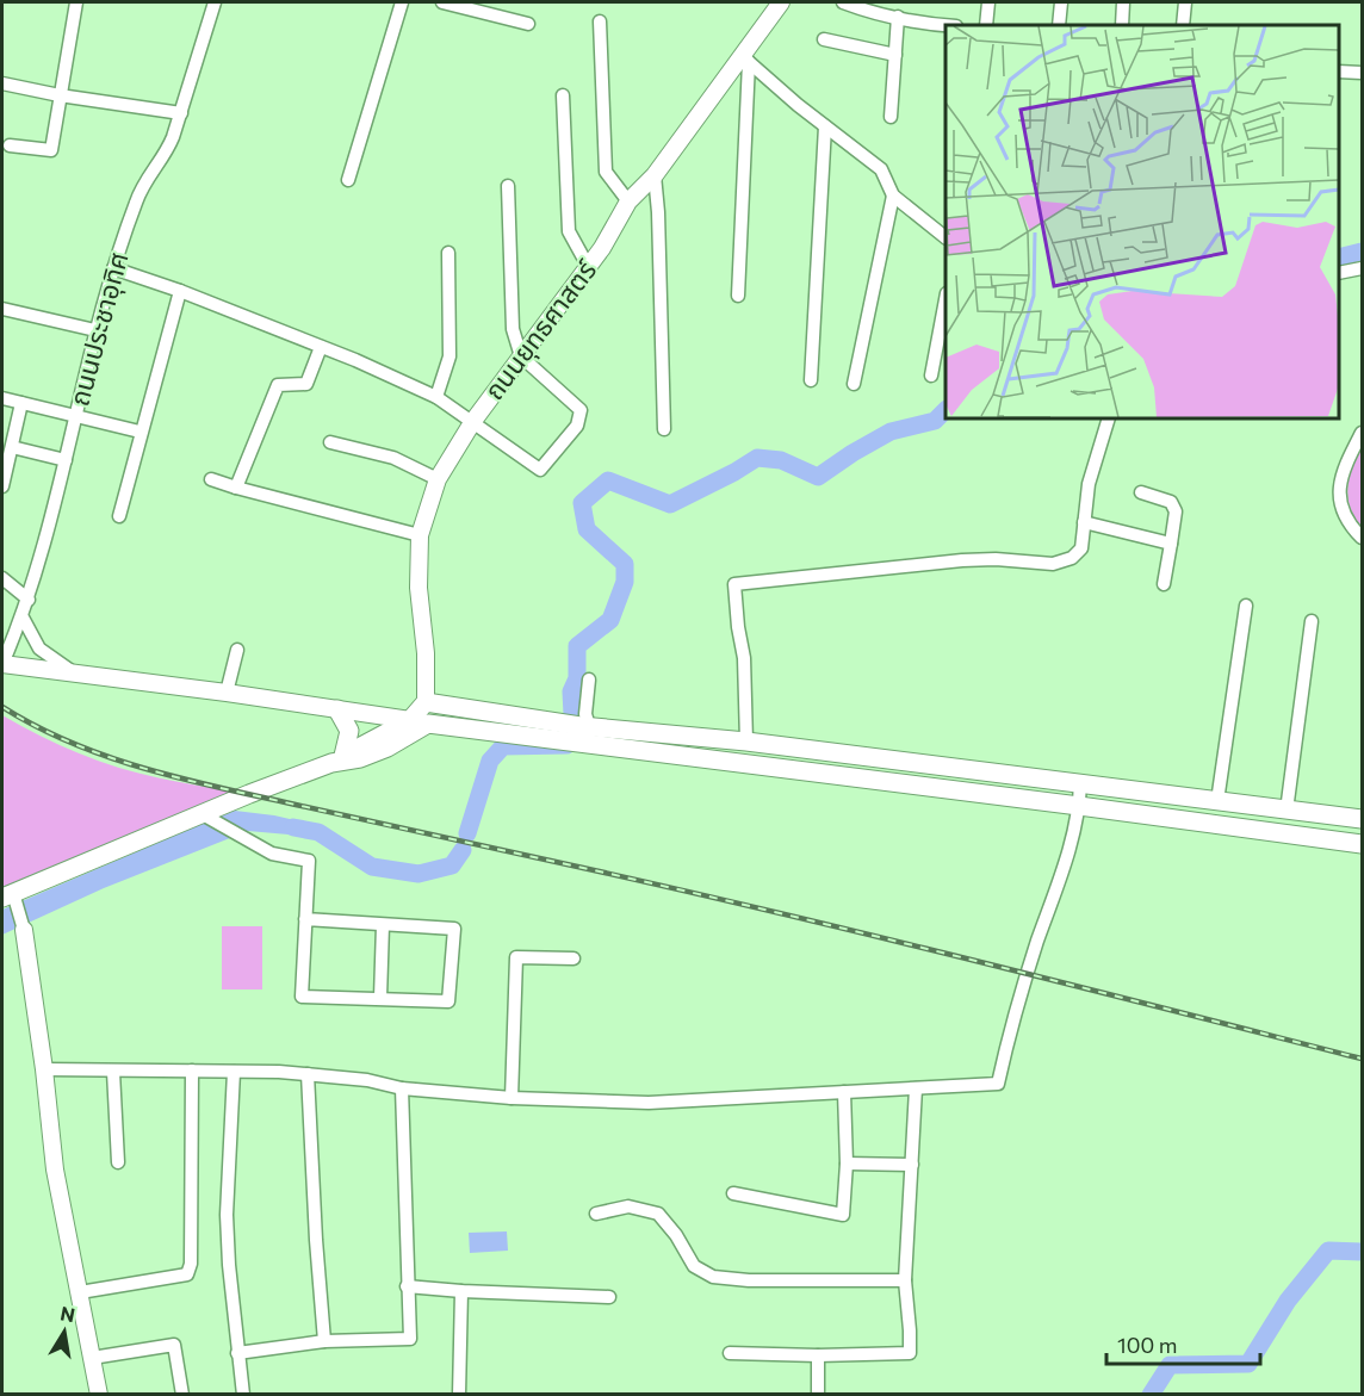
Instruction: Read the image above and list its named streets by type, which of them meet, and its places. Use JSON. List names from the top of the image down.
{
  "streets": {
    "street": ["ถนนประชาอุทิศ", "ถนนยุทธศาสตร์"]
  },
  "scale_bar": "100 m",
  "north": "top"
}
